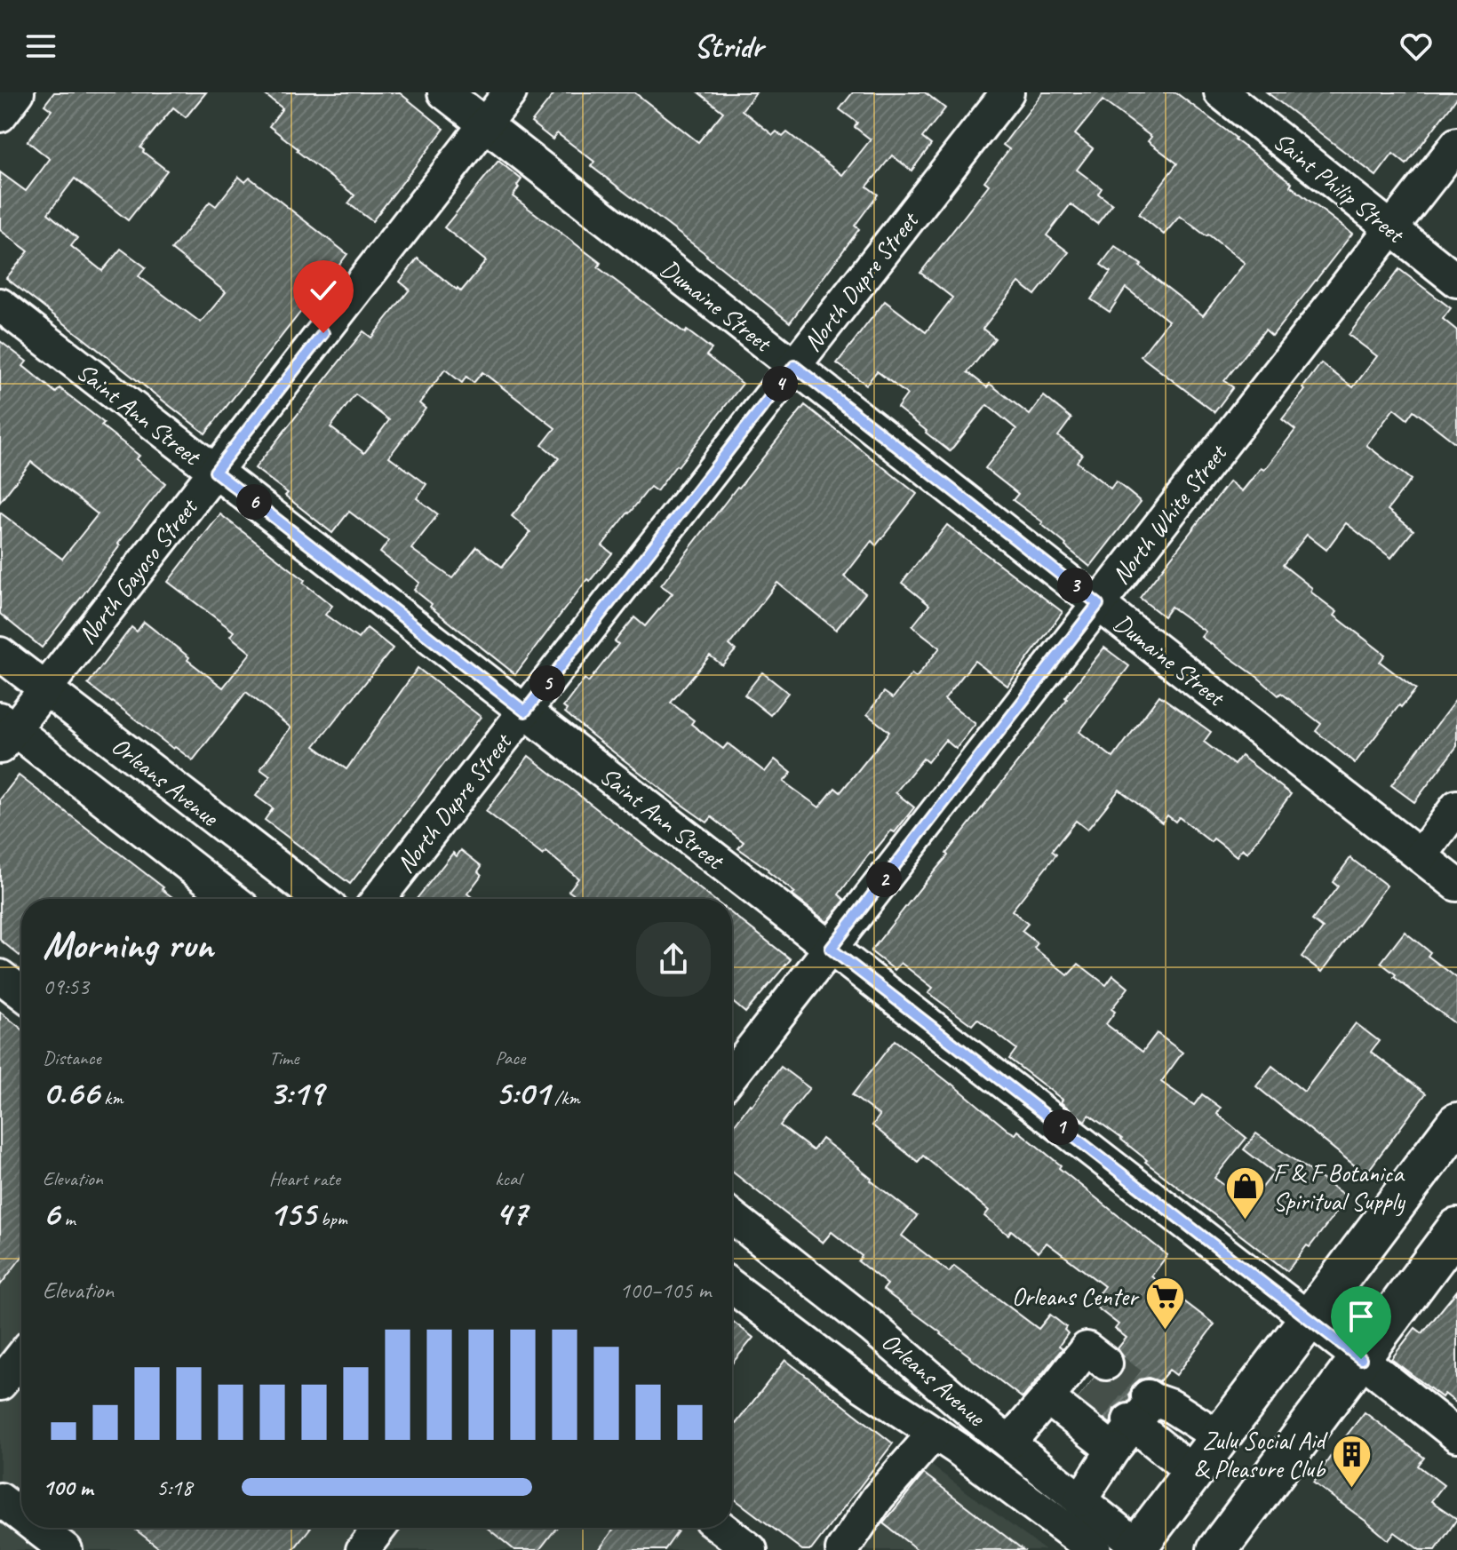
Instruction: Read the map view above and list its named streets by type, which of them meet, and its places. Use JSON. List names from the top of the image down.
{
  "streets": {
    "street": [
      "Saint Philip Street",
      "North Dupre Street",
      "Dumaine Street",
      "Saint Ann Street",
      "North White Street",
      "North Gayoso Street",
      "Orleans Avenue"
    ]
  },
  "crossings": [
    ["Saint Philip Street", "North White Street"],
    ["North Dupre Street", "Dumaine Street"],
    ["North Dupre Street", "Saint Ann Street"],
    ["Dumaine Street", "North White Street"],
    ["Dumaine Street", "North Gayoso Street"],
    ["Saint Ann Street", "North White Street"],
    ["Saint Ann Street", "North Gayoso Street"],
    ["North Gayoso Street", "Orleans Avenue"]
  ],
  "places": {
    "shop": ["F & F Botanica Spiritual Supply"],
    "supermarket": ["Orleans Center"],
    "building": ["Zulu Social Aid & Pleasure Club"]
  },
  "page": {
    "header": "Stridr",
    "pins": [
      "4",
      "6",
      "3",
      "5",
      "2",
      "1"
    ],
    "heading": ["Morning run", "09:53"],
    "stats": [
      ["Distance", "0.66 km"],
      ["Time", "3:19"],
      ["Pace", "5:01 /km"],
      ["Elevation", "6 m"],
      ["Heart rate", "155 bpm"],
      ["kcal", "47"]
    ],
    "chart": ["Elevation", "100–105 m"],
    "list": [
      {
        "name": "100 m",
        "note": "5:18"
      }
    ]
  }
}
